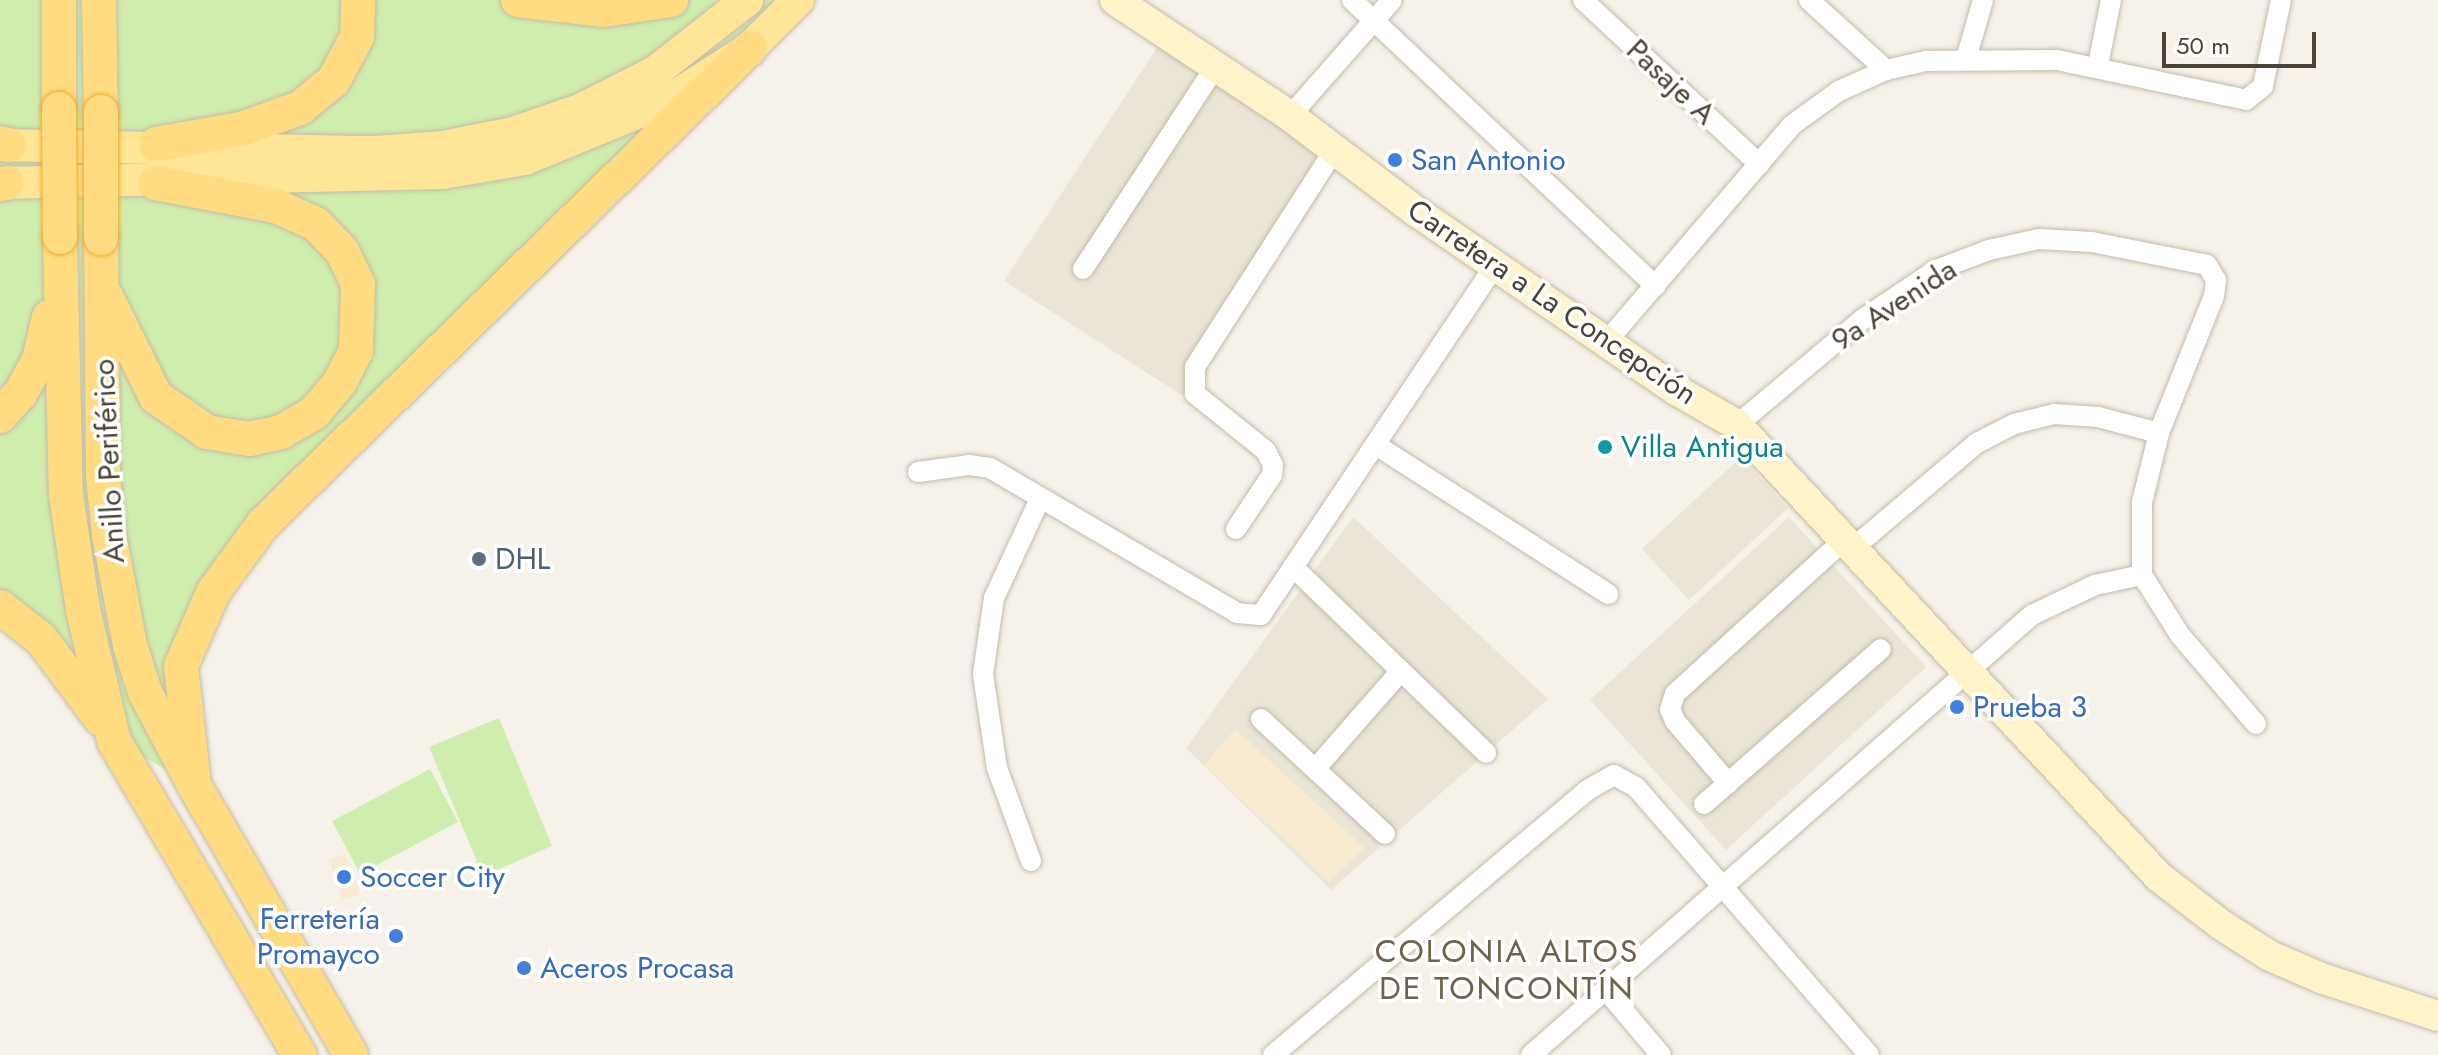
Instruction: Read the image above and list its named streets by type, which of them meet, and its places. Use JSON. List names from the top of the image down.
{
  "streets": {
    "highway": ["Anillo Periférico"],
    "main road": ["Carretera a La Concepción"],
    "street": ["Pasaje A", "9a Avenida"]
  },
  "crossings": [
    ["Carretera a La Concepción", "9a Avenida"]
  ],
  "districts": ["COLONIA ALTOS DE TONCONTÍN"],
  "places": [
    "San Antonio",
    "Villa Antigua",
    "DHL",
    "Prueba 3",
    "Soccer City",
    "Ferretería Promayco",
    "Aceros Procasa"
  ],
  "scale_bar": "50 m"
}
